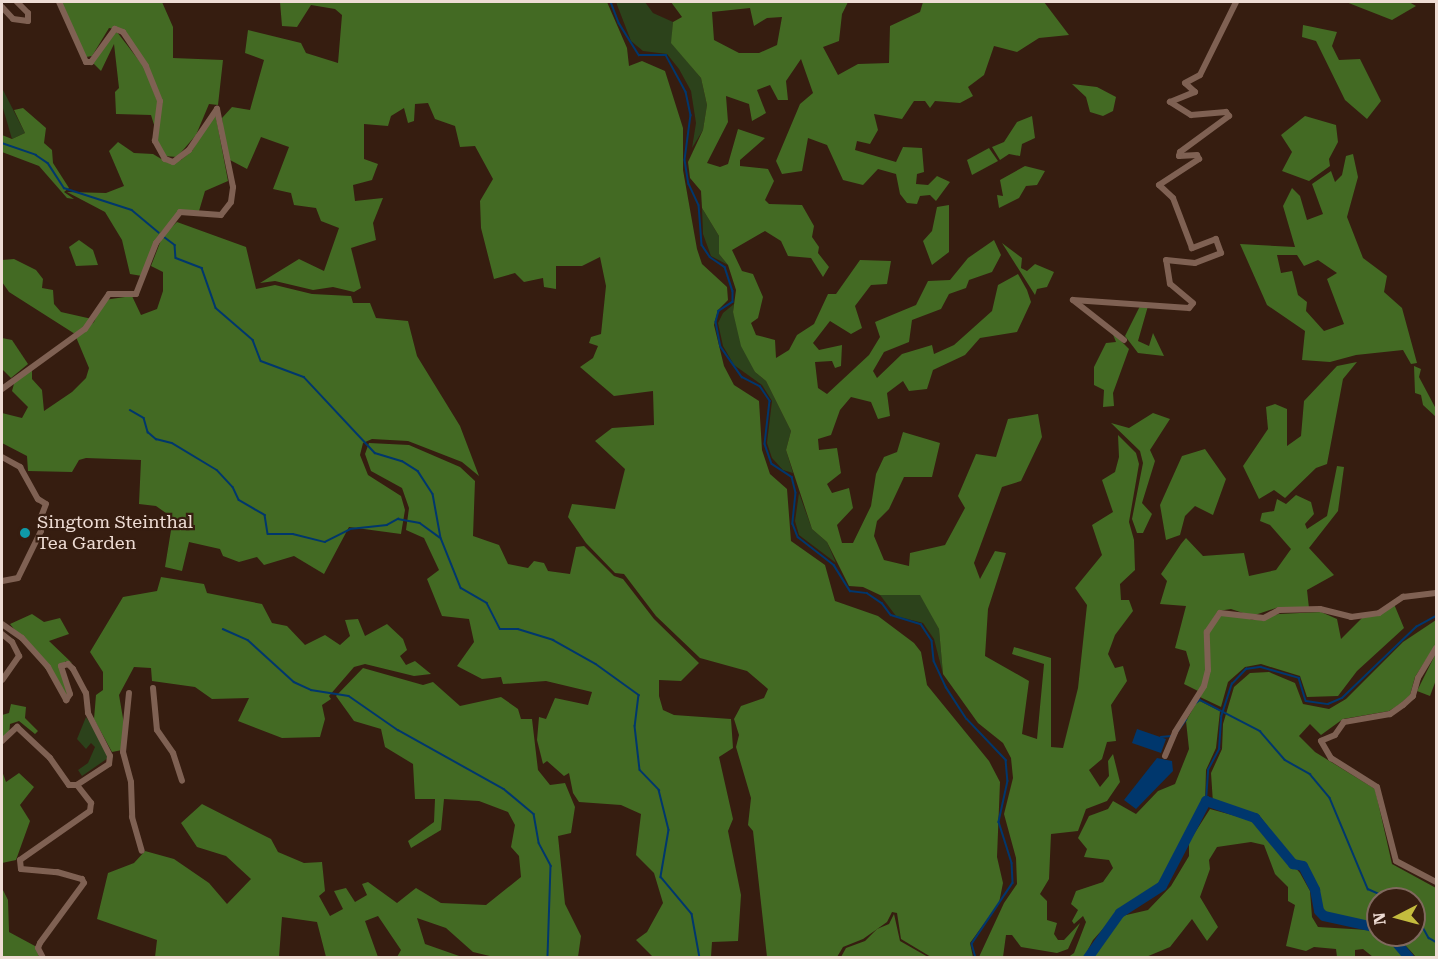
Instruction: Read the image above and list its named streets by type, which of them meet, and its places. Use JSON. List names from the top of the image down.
{
  "places": ["Singtom Steinthal Tea Garden"],
  "north": "left"
}
